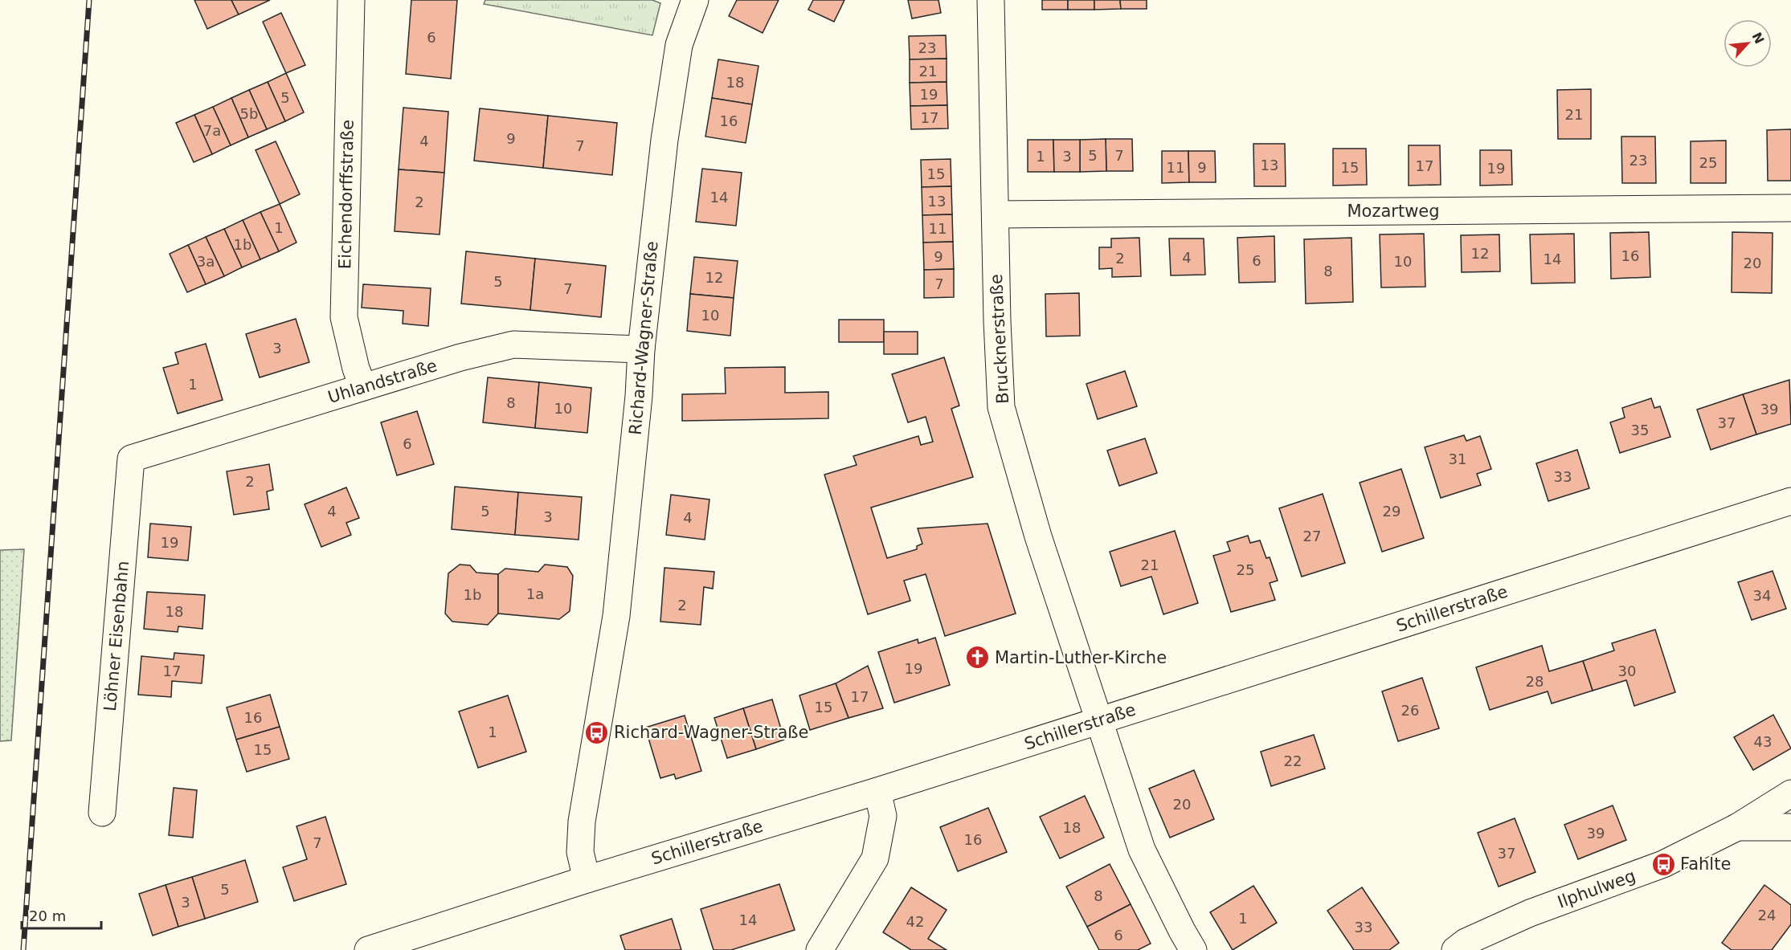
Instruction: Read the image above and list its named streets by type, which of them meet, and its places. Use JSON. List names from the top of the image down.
{
  "streets": {
    "street": [
      "Eichendorffstraße",
      "Mozartweg",
      "Richard-Wagner-Straße",
      "Brucknerstraße",
      "Uhlandstraße",
      "Schillerstraße",
      "Löhner Eisenbahn",
      "Ilphulweg"
    ]
  },
  "crossings": [
    ["Eichendorffstraße", "Uhlandstraße"],
    ["Mozartweg", "Brucknerstraße"],
    ["Richard-Wagner-Straße", "Uhlandstraße"],
    ["Richard-Wagner-Straße", "Schillerstraße"],
    ["Brucknerstraße", "Schillerstraße"],
    ["Uhlandstraße", "Löhner Eisenbahn"]
  ],
  "places": {
    "church": ["Martin-Luther-Kirche"],
    "bus stop": ["Richard-Wagner-Straße", "Fahlte"]
  },
  "house_numbers": [
    "6",
    "23",
    "21",
    "18",
    "19",
    "5",
    "5b",
    "21",
    "17",
    "16",
    "7a",
    "9",
    "4",
    "7",
    "5",
    "7",
    "1",
    "3",
    "23",
    "25",
    "13",
    "17",
    "11",
    "9",
    "15",
    "19",
    "15",
    "14",
    "13",
    "2",
    "1",
    "11",
    "1b",
    "12",
    "16",
    "9",
    "4",
    "2",
    "14",
    "6",
    "3a",
    "10",
    "20",
    "8",
    "12",
    "5",
    "7",
    "7",
    "10",
    "3",
    "1",
    "8",
    "10",
    "39",
    "37",
    "35",
    "6",
    "31",
    "33",
    "2",
    "4",
    "5",
    "29",
    "3",
    "4",
    "27",
    "19",
    "21",
    "25",
    "1a",
    "1b",
    "34",
    "2",
    "18",
    "19",
    "17",
    "30",
    "28",
    "17",
    "15",
    "26",
    "16",
    "1",
    "43",
    "15",
    "22",
    "20",
    "18",
    "39",
    "16",
    "7",
    "37",
    "5",
    "8",
    "3",
    "24",
    "1",
    "14",
    "42",
    "33",
    "6"
  ],
  "scale_bar": "20 m",
  "north": "top right"
}
